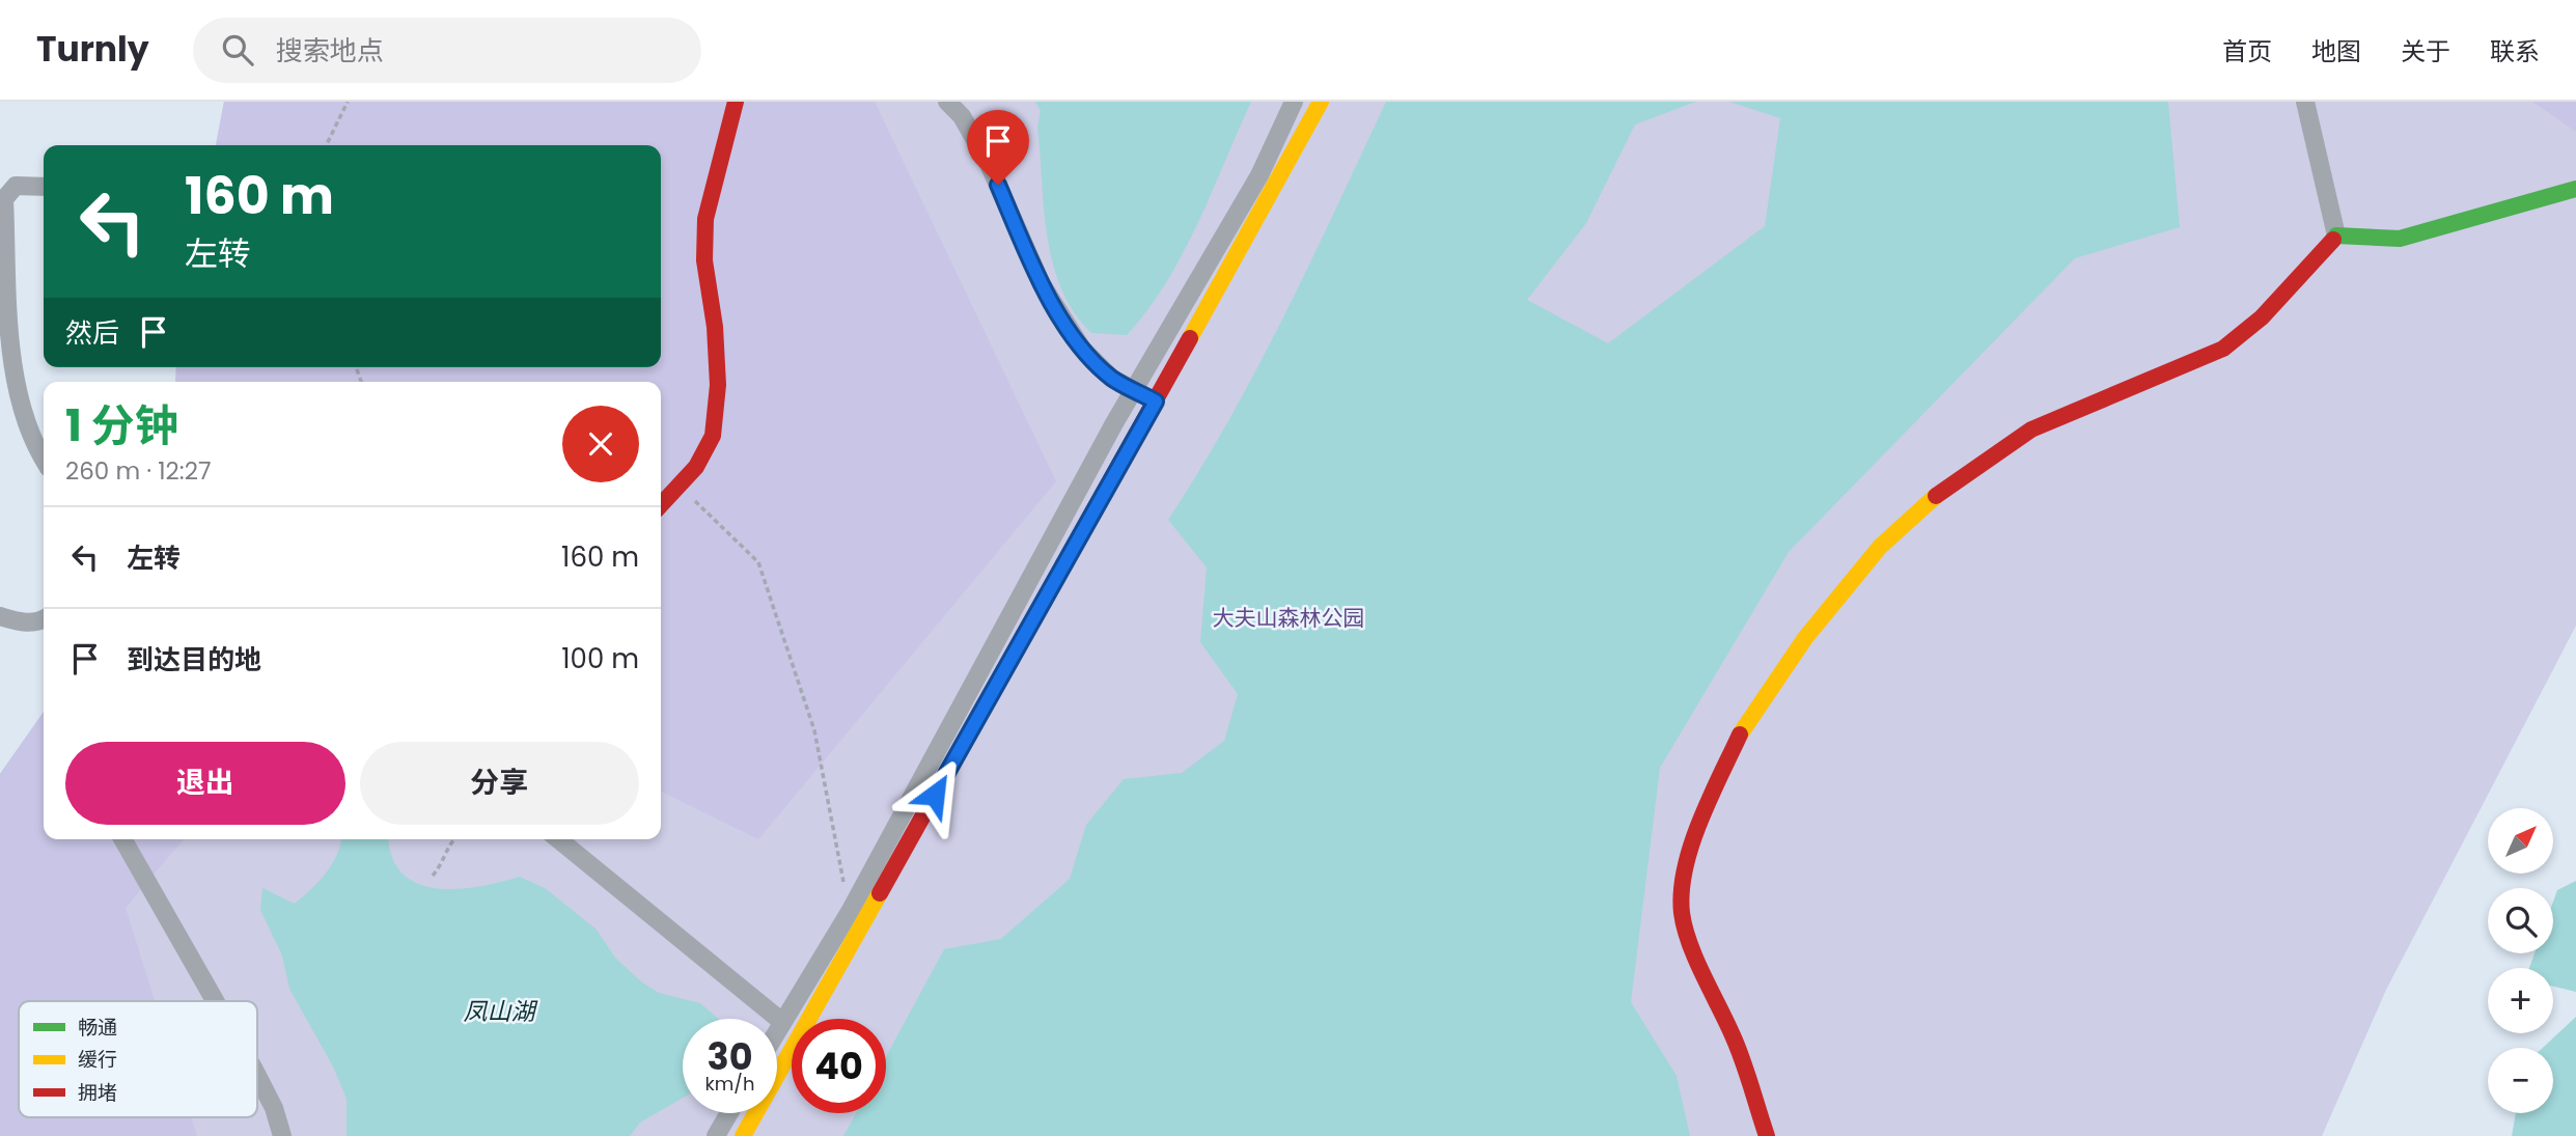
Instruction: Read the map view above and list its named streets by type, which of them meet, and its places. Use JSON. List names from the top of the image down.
{
  "water": ["凤山湖"],
  "parks": ["大夫山森林公园"],
  "legend": ["畅通", "缓行", "拥堵"],
  "north": "top right",
  "page": {
    "header": "Turnly",
    "search": "搜索地点",
    "nav": [
      "首页",
      "地图",
      "关于",
      "联系"
    ],
    "turn": ["160 m", "左转"],
    "then": "然后",
    "heading": ["1 分钟", "260 m · 12:27"],
    "list": [
      {
        "name": "左转",
        "value": "160 m"
      },
      {
        "name": "到达目的地",
        "value": "100 m"
      }
    ],
    "buttons": ["退出", "分享"],
    "map_buttons": ["+", "−"],
    "speed": "30 km/h",
    "limit": "40"
  }
}
